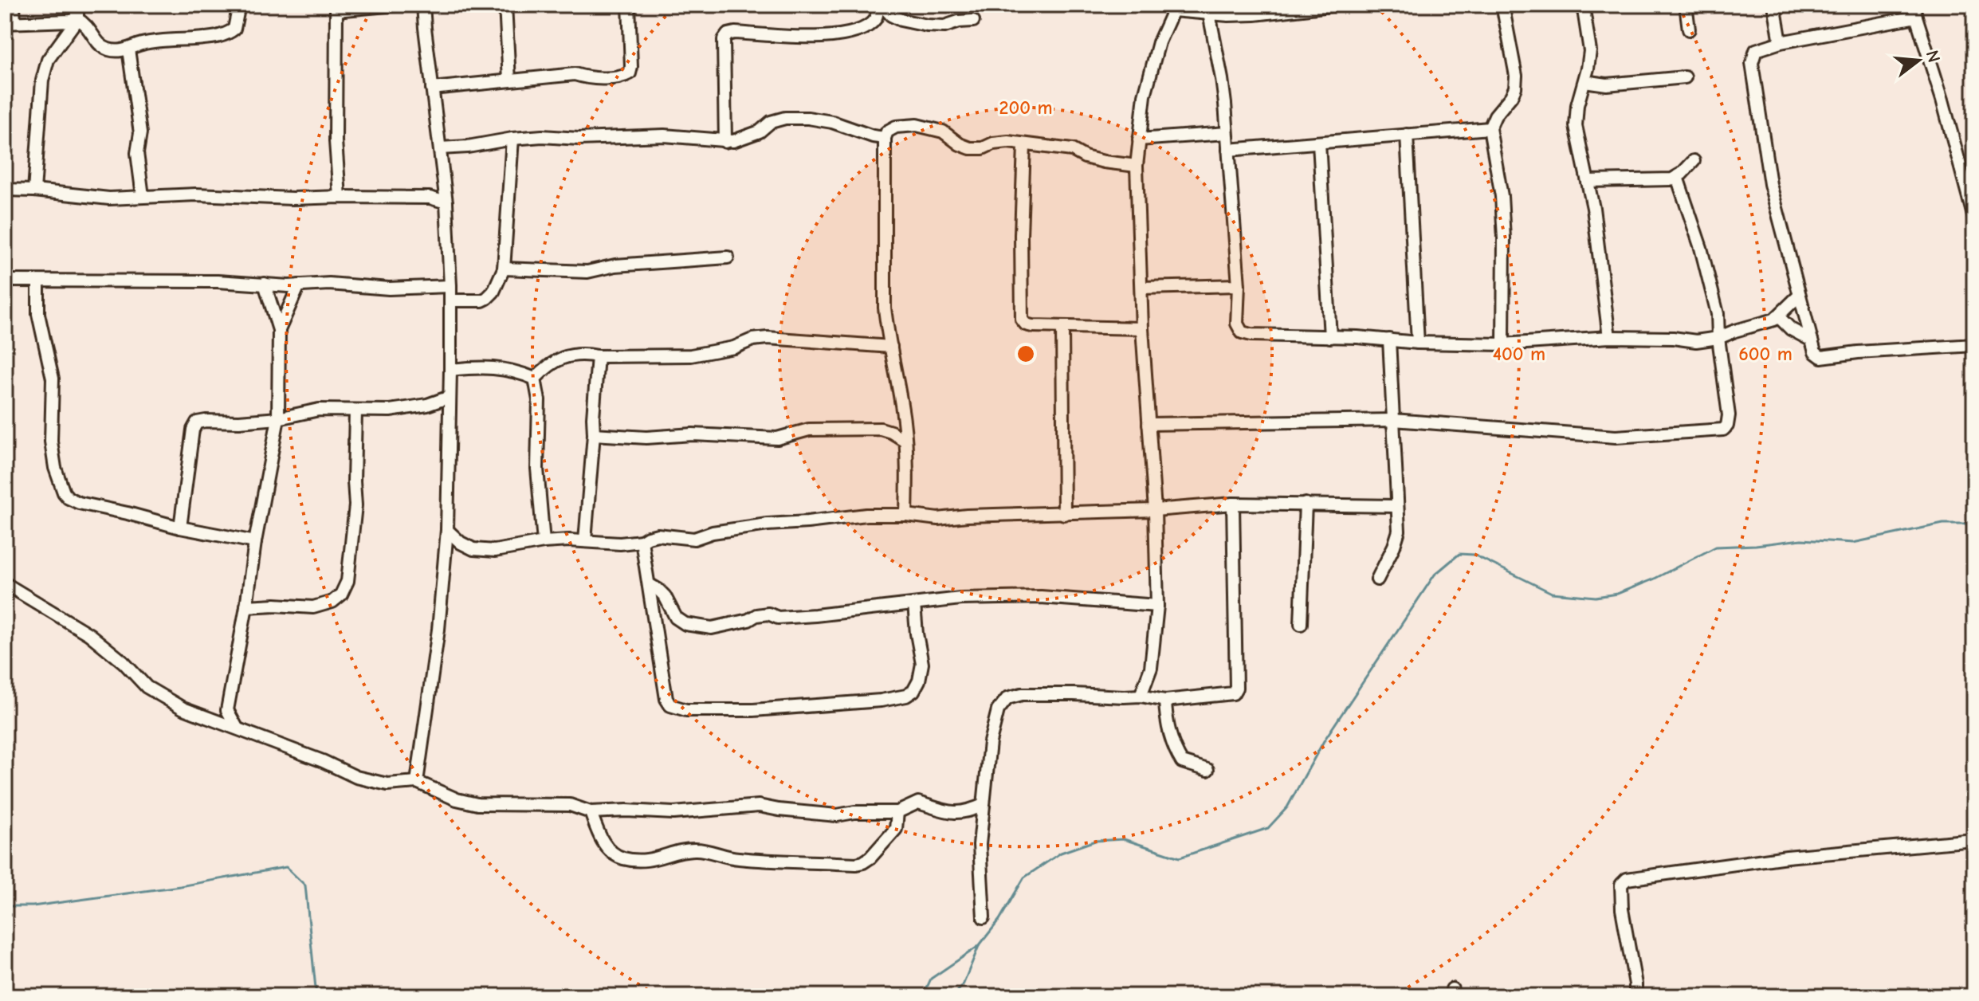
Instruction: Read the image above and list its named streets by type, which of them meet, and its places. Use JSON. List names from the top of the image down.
{
  "north": "right",
  "rings": ["200 m", "400 m", "600 m"]
}
